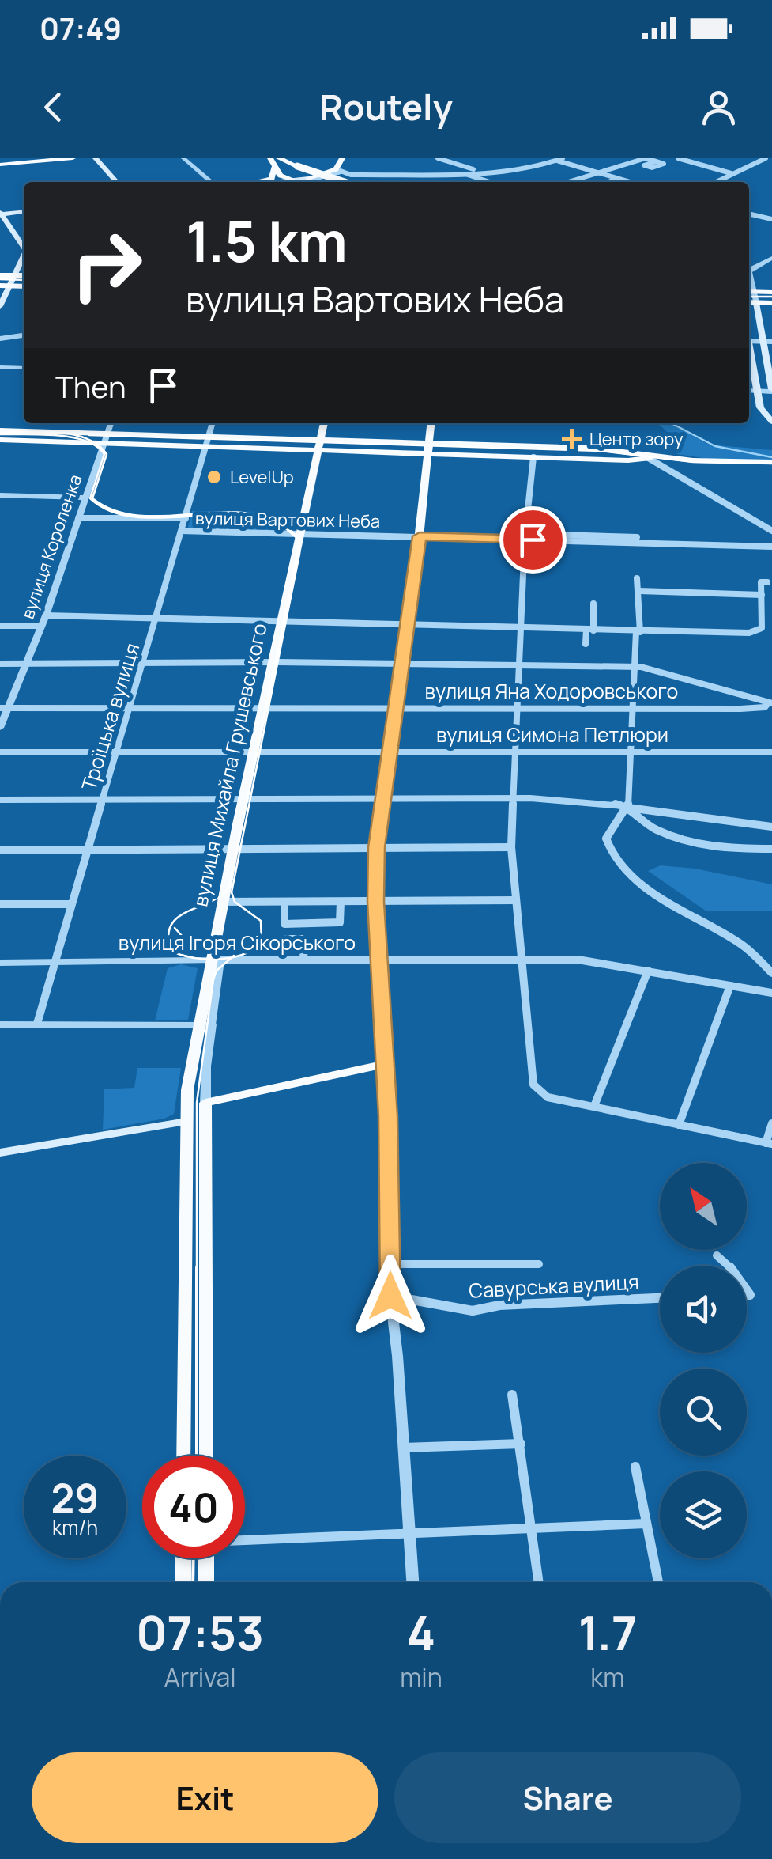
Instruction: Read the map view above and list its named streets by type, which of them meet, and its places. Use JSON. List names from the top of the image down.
{
  "streets": {
    "main road": ["вулиця Михайла Грушевського"],
    "street": [
      "вулиця Вартових Неба",
      "вулиця Короленка",
      "вулиця Яна Ходоровського",
      "Троїцька вулиця",
      "вулиця Симона Петлюри",
      "вулиця Ігоря Сікорського",
      "Савурська вулиця"
    ]
  },
  "crossings": [
    ["вулиця Вартових Неба", "вулиця Короленка"],
    ["вулиця Вартових Неба", "Троїцька вулиця"],
    ["вулиця Вартових Неба", "вулиця Михайла Грушевського"],
    ["вулиця Короленка", "вулиця Яна Ходоровського"],
    ["вулиця Яна Ходоровського", "Троїцька вулиця"],
    ["вулиця Яна Ходоровського", "вулиця Михайла Грушевського"],
    ["Троїцька вулиця", "вулиця Симона Петлюри"],
    ["Троїцька вулиця", "вулиця Ігоря Сікорського"],
    ["вулиця Симона Петлюри", "вулиця Михайла Грушевського"],
    ["вулиця Михайла Грушевського", "вулиця Ігоря Сікорського"]
  ],
  "places": {
    "health": ["Центр зору"],
    "other": ["LevelUp"]
  },
  "north": "top left",
  "page": {
    "status": "07:49",
    "header": "Routely",
    "turn": ["1.5 km", "вулиця Вартових Неба"],
    "then": "Then",
    "speed": "29 km/h",
    "limit": "40",
    "eta": [
      "07:53",
      "Arrival",
      "4",
      "min",
      "1.7",
      "km"
    ],
    "buttons": ["Exit", "Share"]
  }
}
